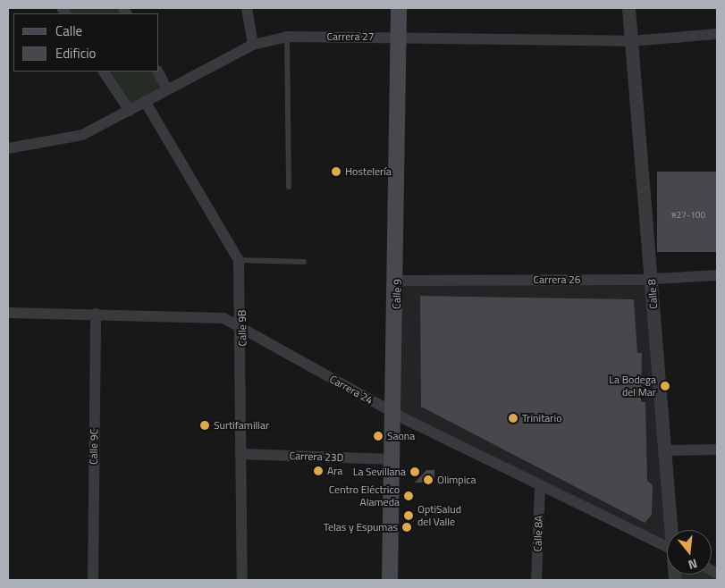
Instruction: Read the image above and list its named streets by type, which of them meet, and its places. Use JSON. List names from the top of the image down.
{
  "streets": {
    "main road": ["Calle 9"],
    "street": [
      "Carrera 27",
      "Carrera 26",
      "Calle 8",
      "Calle 9B",
      "Carrera 24",
      "Calle 9C",
      "Carrera 23D",
      "Calle 8A"
    ]
  },
  "crossings": [
    ["Carrera 27", "Calle 9"],
    ["Carrera 27", "Calle 8"],
    ["Carrera 27", "Calle 9B"],
    ["Carrera 26", "Calle 9"],
    ["Carrera 26", "Calle 8"],
    ["Calle 9", "Carrera 24"],
    ["Calle 9", "Carrera 23D"],
    ["Calle 9B", "Carrera 24"],
    ["Calle 9B", "Carrera 23D"],
    ["Carrera 24", "Calle 9C"],
    ["Carrera 24", "Calle 8A"]
  ],
  "places": [
    "Hostelería",
    "La Bodega del Mar",
    "Trinitario",
    "Surtifamiliar",
    "Saona",
    "Ara",
    "La Sevillana",
    "Olimpica",
    "Centro Eléctrico Alameda",
    "OptiSalud del Valle",
    "Telas y Espumas"
  ],
  "house_numbers": ["#27-100"],
  "legend": ["Calle", "Edificio"],
  "north": "bottom"
}
